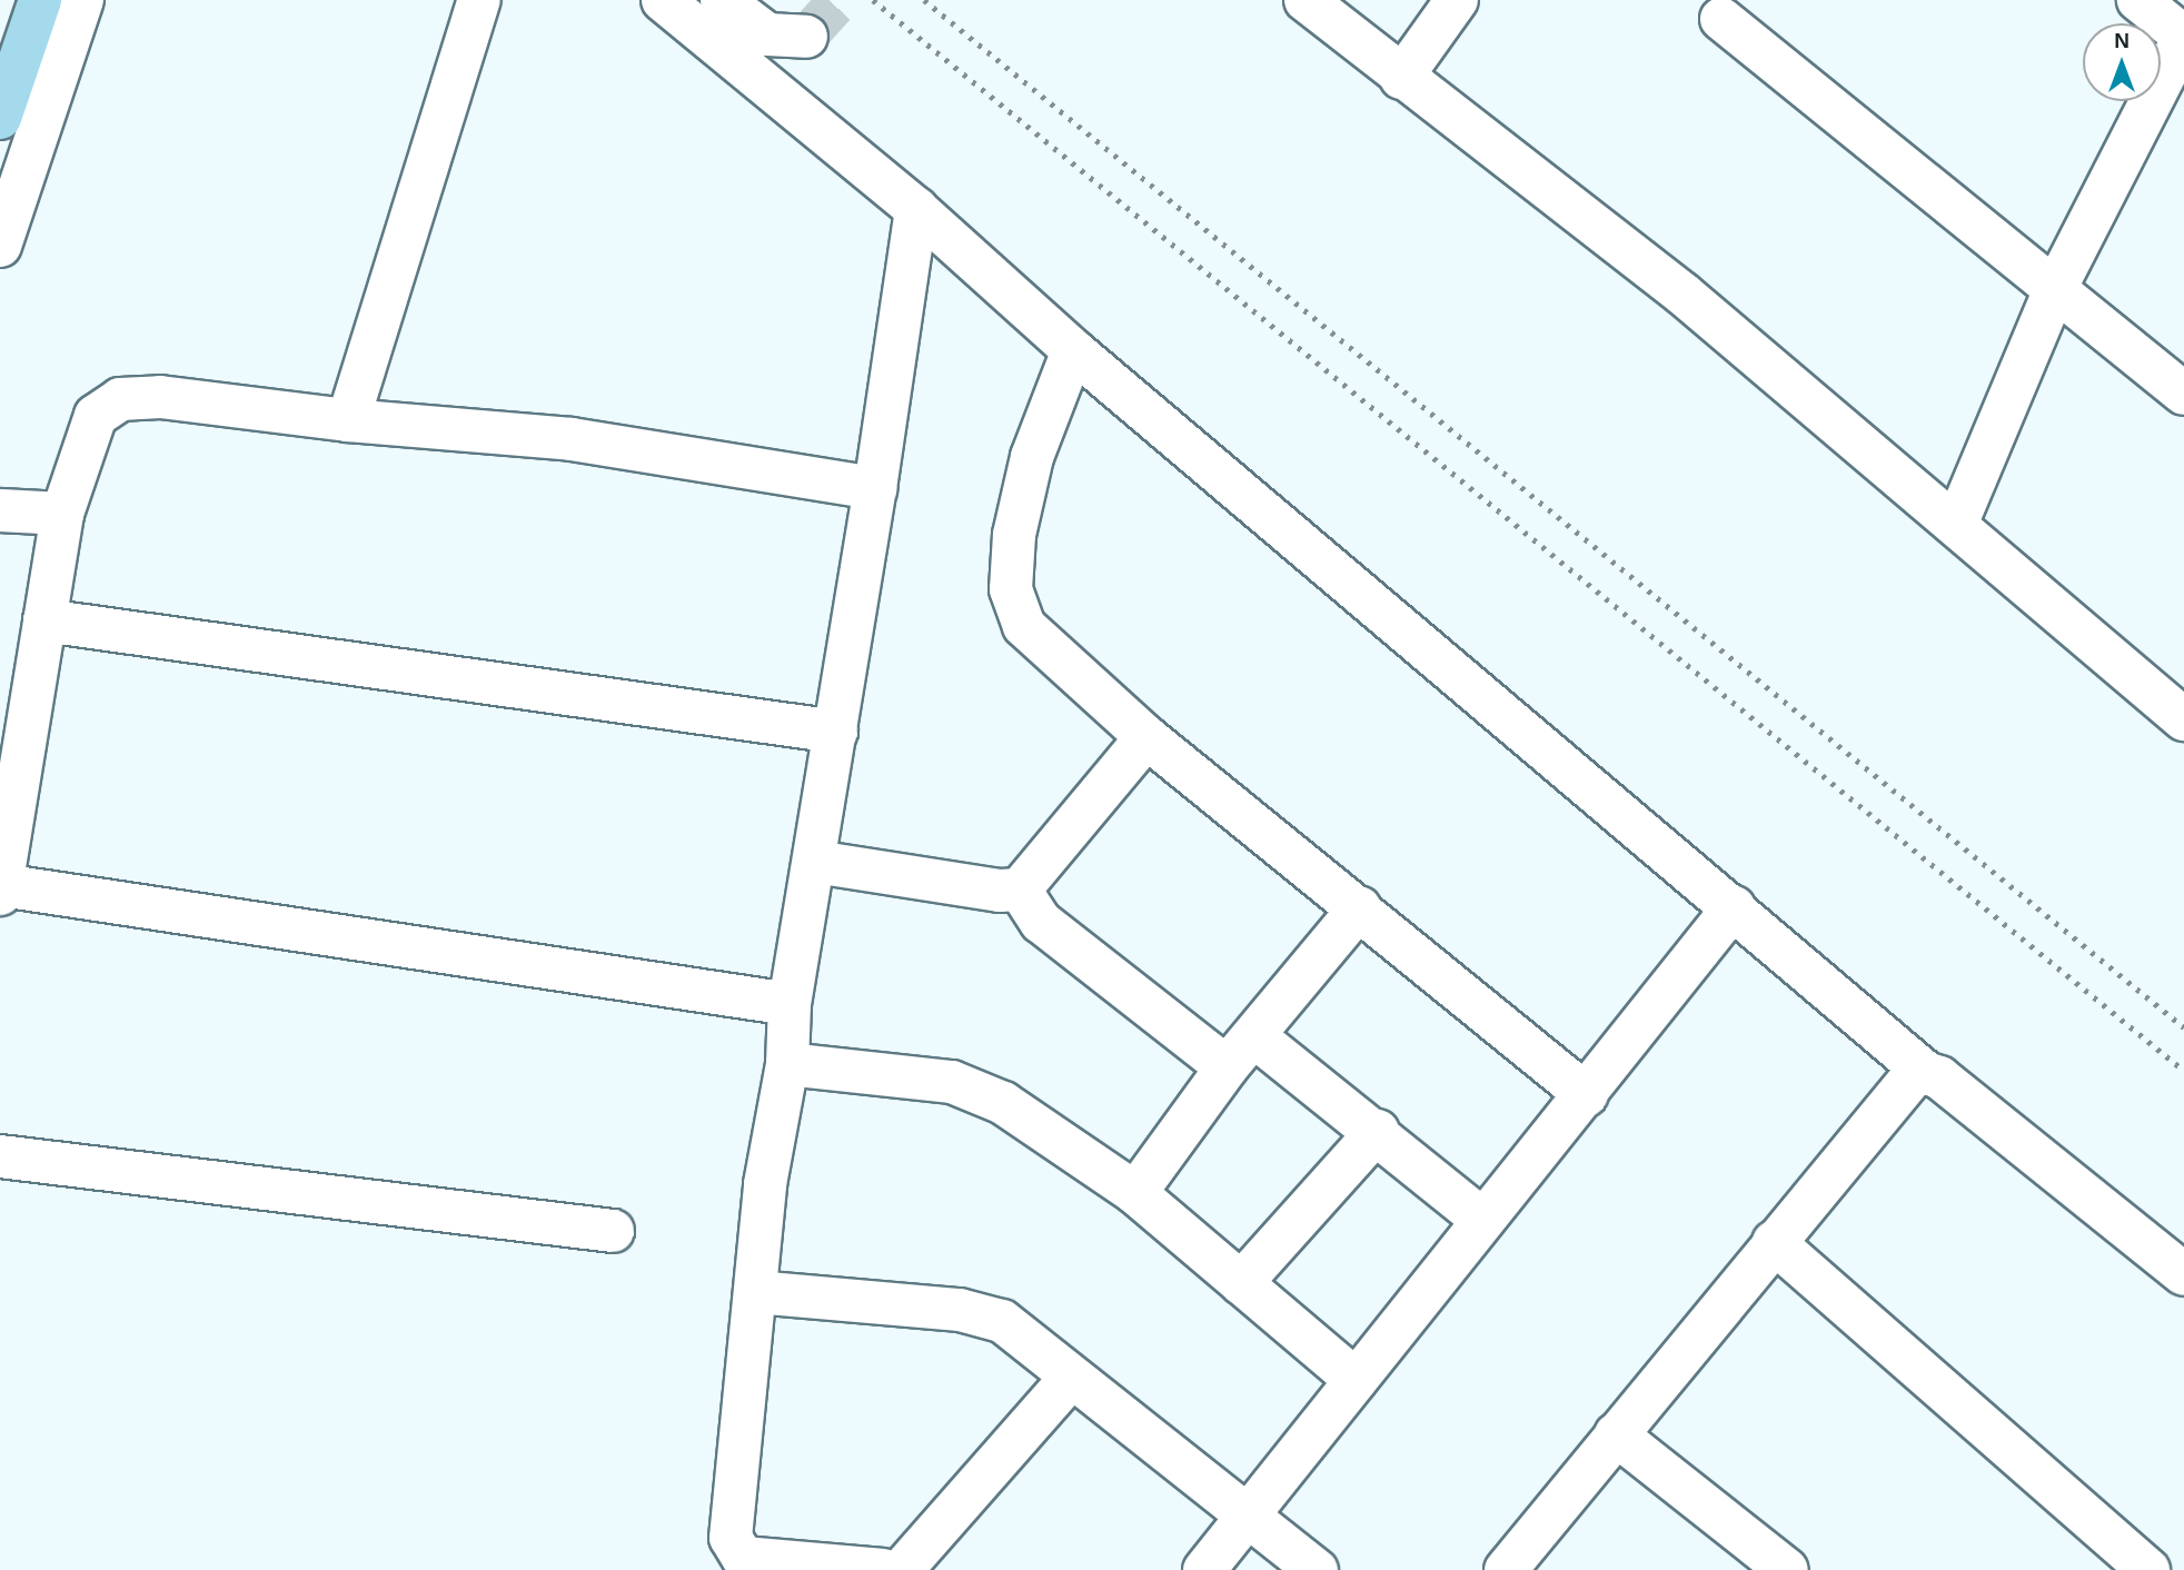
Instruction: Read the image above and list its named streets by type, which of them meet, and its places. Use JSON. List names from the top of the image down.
{
  "north": "top"
}
